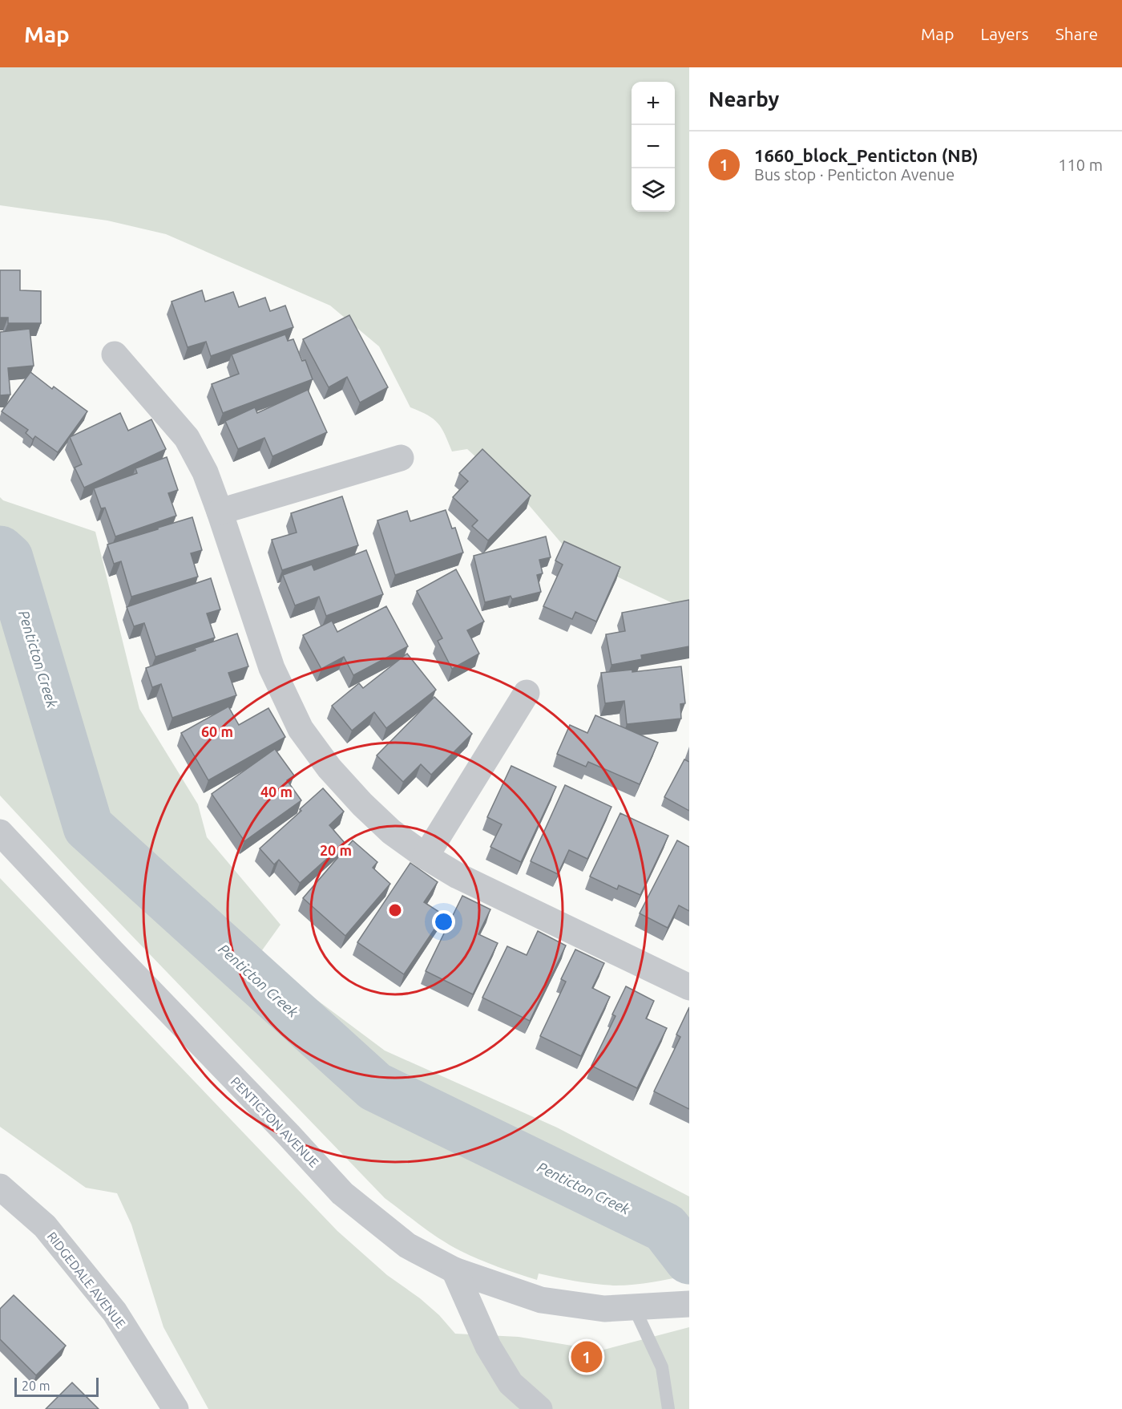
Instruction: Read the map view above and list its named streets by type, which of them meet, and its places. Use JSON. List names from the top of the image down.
{
  "streets": {
    "street": ["PENTICTON AVENUE", "RIDGEDALE AVENUE"]
  },
  "water": ["Penticton Creek"],
  "scale_bar": "20 m",
  "page": {
    "header": "Map",
    "nav": ["Map", "Layers", "Share"],
    "heading": "Nearby",
    "map_buttons": ["+", "−"],
    "list": [
      {
        "mark": "1",
        "name": "1660_block_Penticton (NB)",
        "note": "Bus stop · Penticton Avenue",
        "value": "110 m"
      }
    ],
    "pins": "1",
    "scale": "20 m"
  },
  "rings": ["60 m", "40 m", "20 m"]
}
